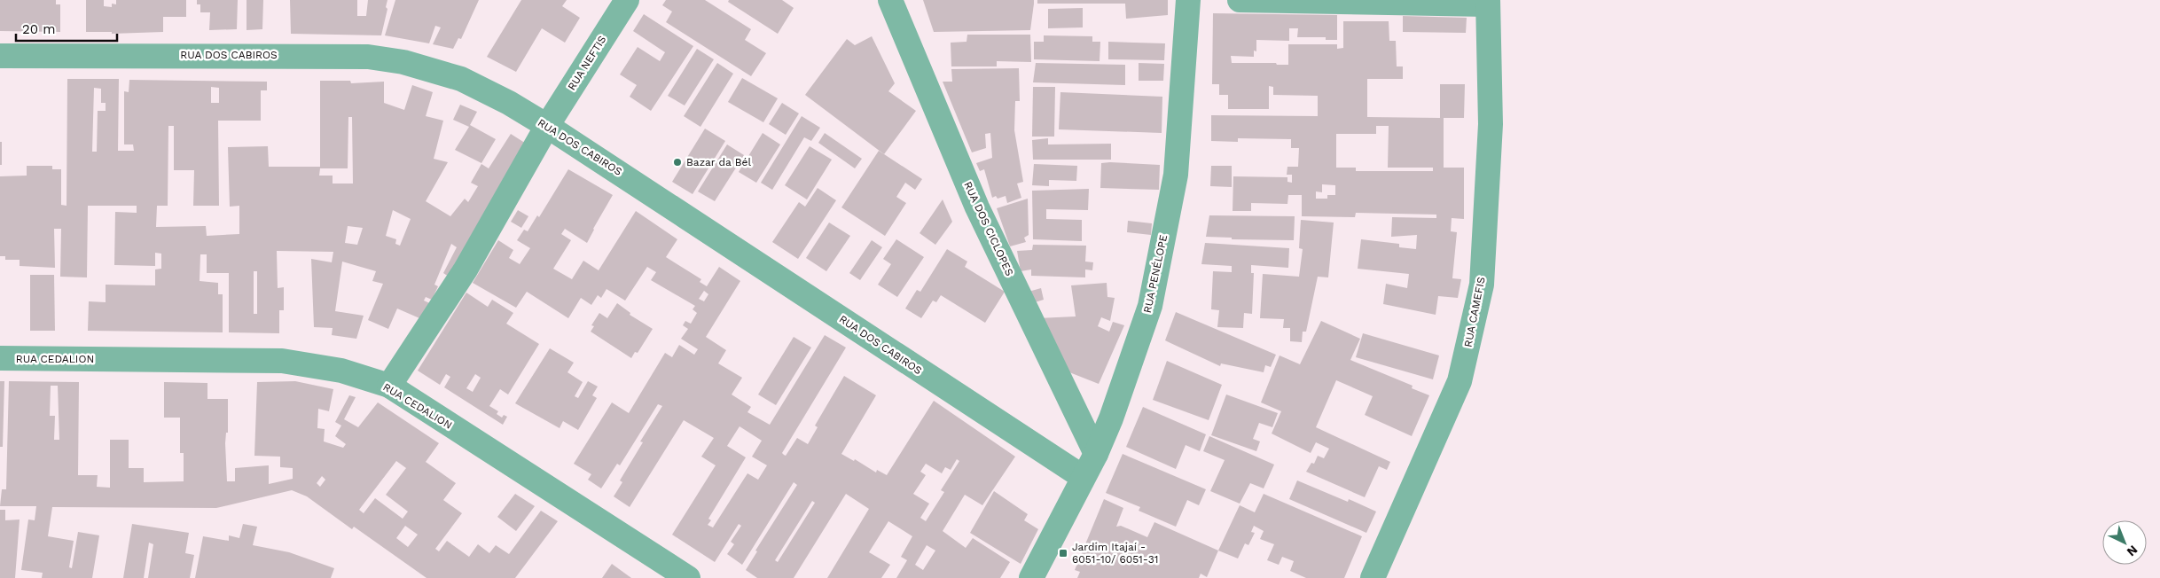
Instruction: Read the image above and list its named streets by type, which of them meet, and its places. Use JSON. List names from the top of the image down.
{
  "streets": {
    "street": [
      "RUA DOS CABIROS",
      "RUA NEFTIS",
      "RUA DOS CICLOPES",
      "RUA PENÉLOPE",
      "RUA CAMEFIS",
      "RUA CEDALION"
    ]
  },
  "crossings": [
    ["RUA DOS CABIROS", "RUA NEFTIS"],
    ["RUA DOS CABIROS", "RUA PENÉLOPE"],
    ["RUA NEFTIS", "RUA CEDALION"],
    ["RUA DOS CICLOPES", "RUA PENÉLOPE"]
  ],
  "places": {
    "other": ["Bazar da Bél"],
    "transit": ["Jardim Itajaí - 6051-10/ 6051-31"]
  },
  "scale_bar": "20 m",
  "north": "bottom right"
}
